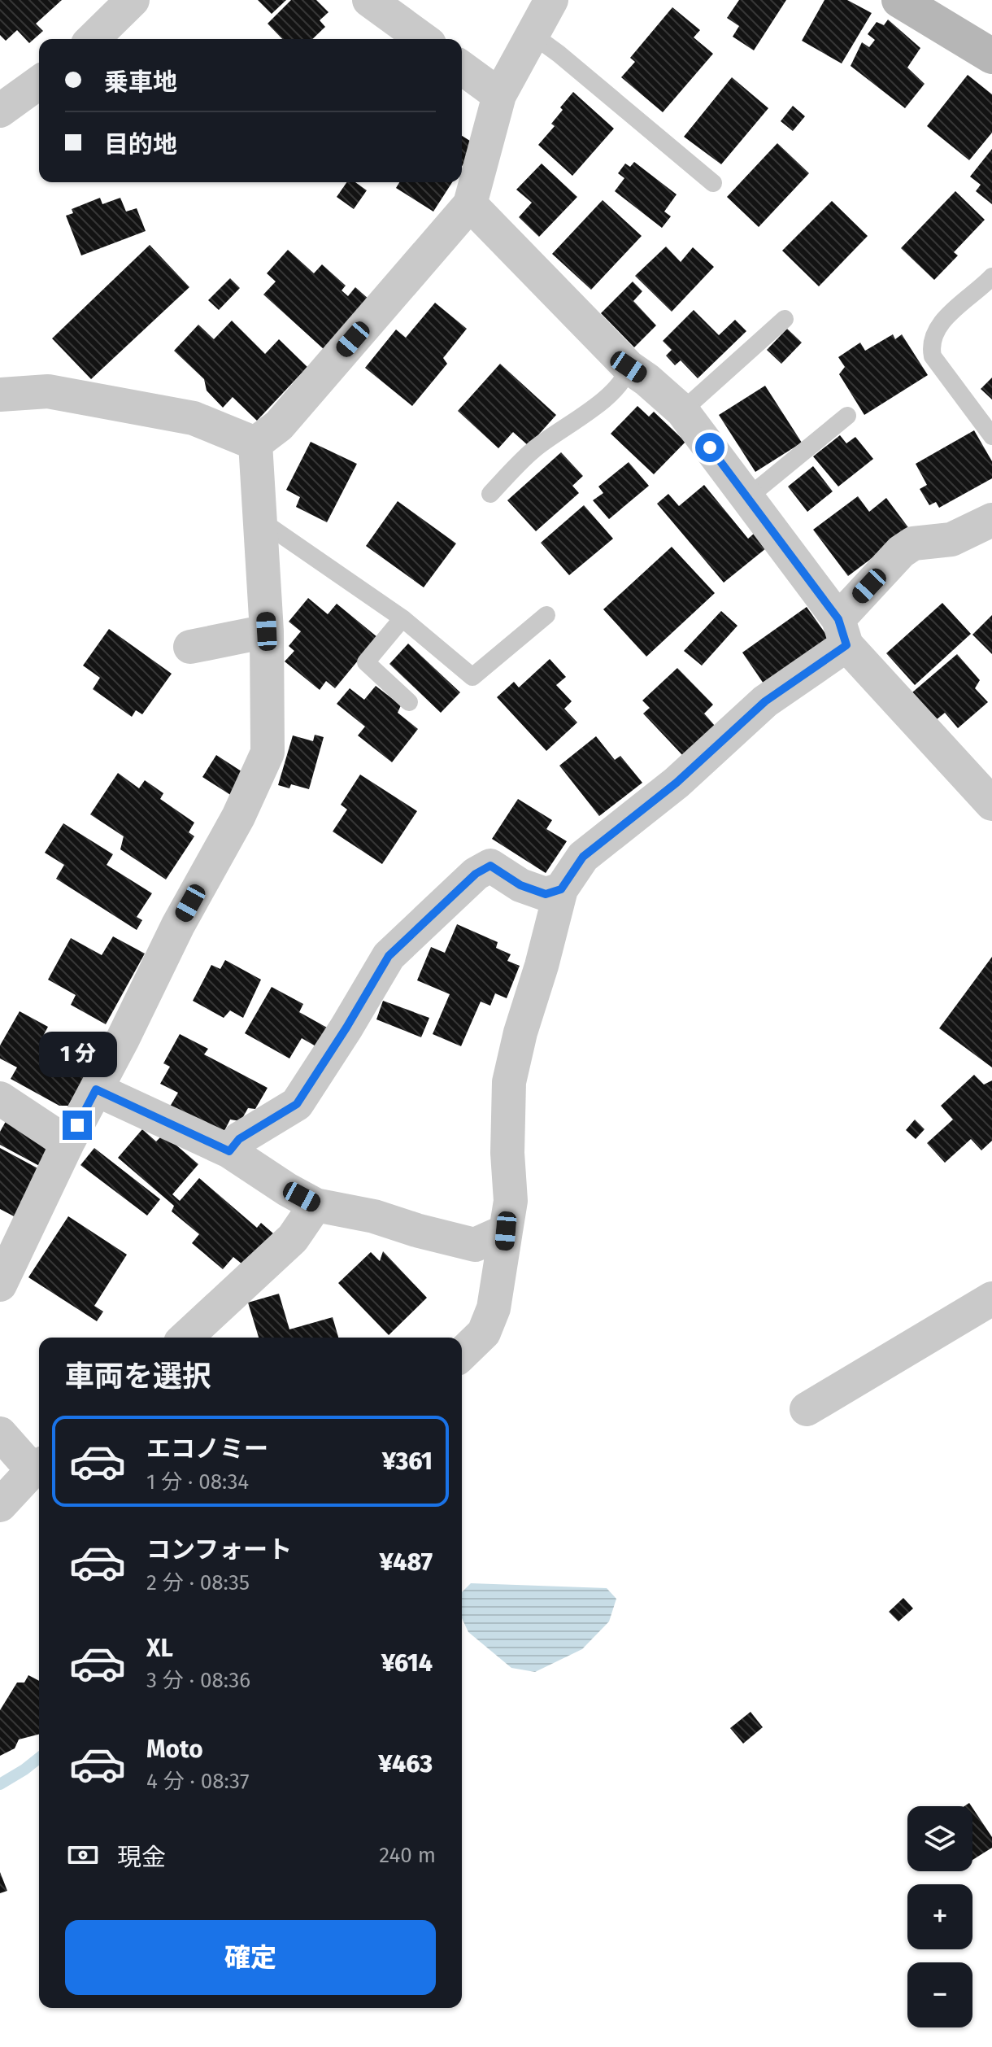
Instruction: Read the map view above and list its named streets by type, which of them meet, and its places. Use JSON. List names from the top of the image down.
{
  "page": {
    "banner": ["乗車地", "目的地"],
    "bubble": "1 分",
    "heading": "車両を選択",
    "list": [
      {
        "name": "エコノミー",
        "note": "1 分 · 08:34",
        "value": "¥361"
      },
      {
        "name": "コンフォート",
        "note": "2 分 · 08:35",
        "value": "¥487"
      },
      {
        "name": "XL",
        "note": "3 分 · 08:36",
        "value": "¥614"
      },
      {
        "name": "Moto",
        "note": "4 分 · 08:37",
        "value": "¥463"
      }
    ],
    "map_buttons": ["+", "−"],
    "pay": ["現金", "240 m"],
    "buttons": "確定"
  }
}
